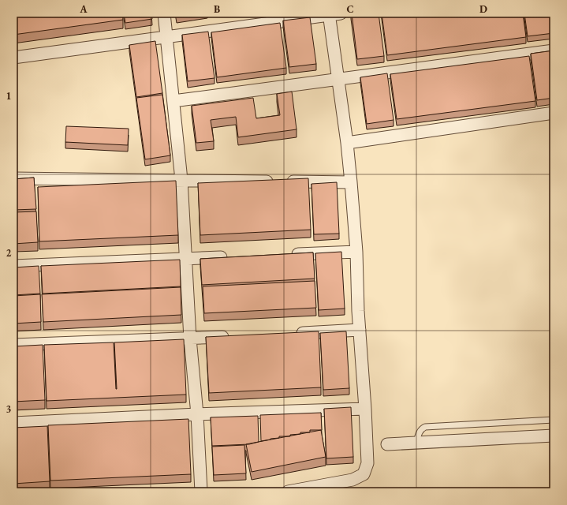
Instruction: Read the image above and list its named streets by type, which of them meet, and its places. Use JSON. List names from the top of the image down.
{
  "grid": {
    "columns": [
      "A",
      "B",
      "C",
      "D"
    ],
    "rows": ["1", "2", "3"]
  }
}
